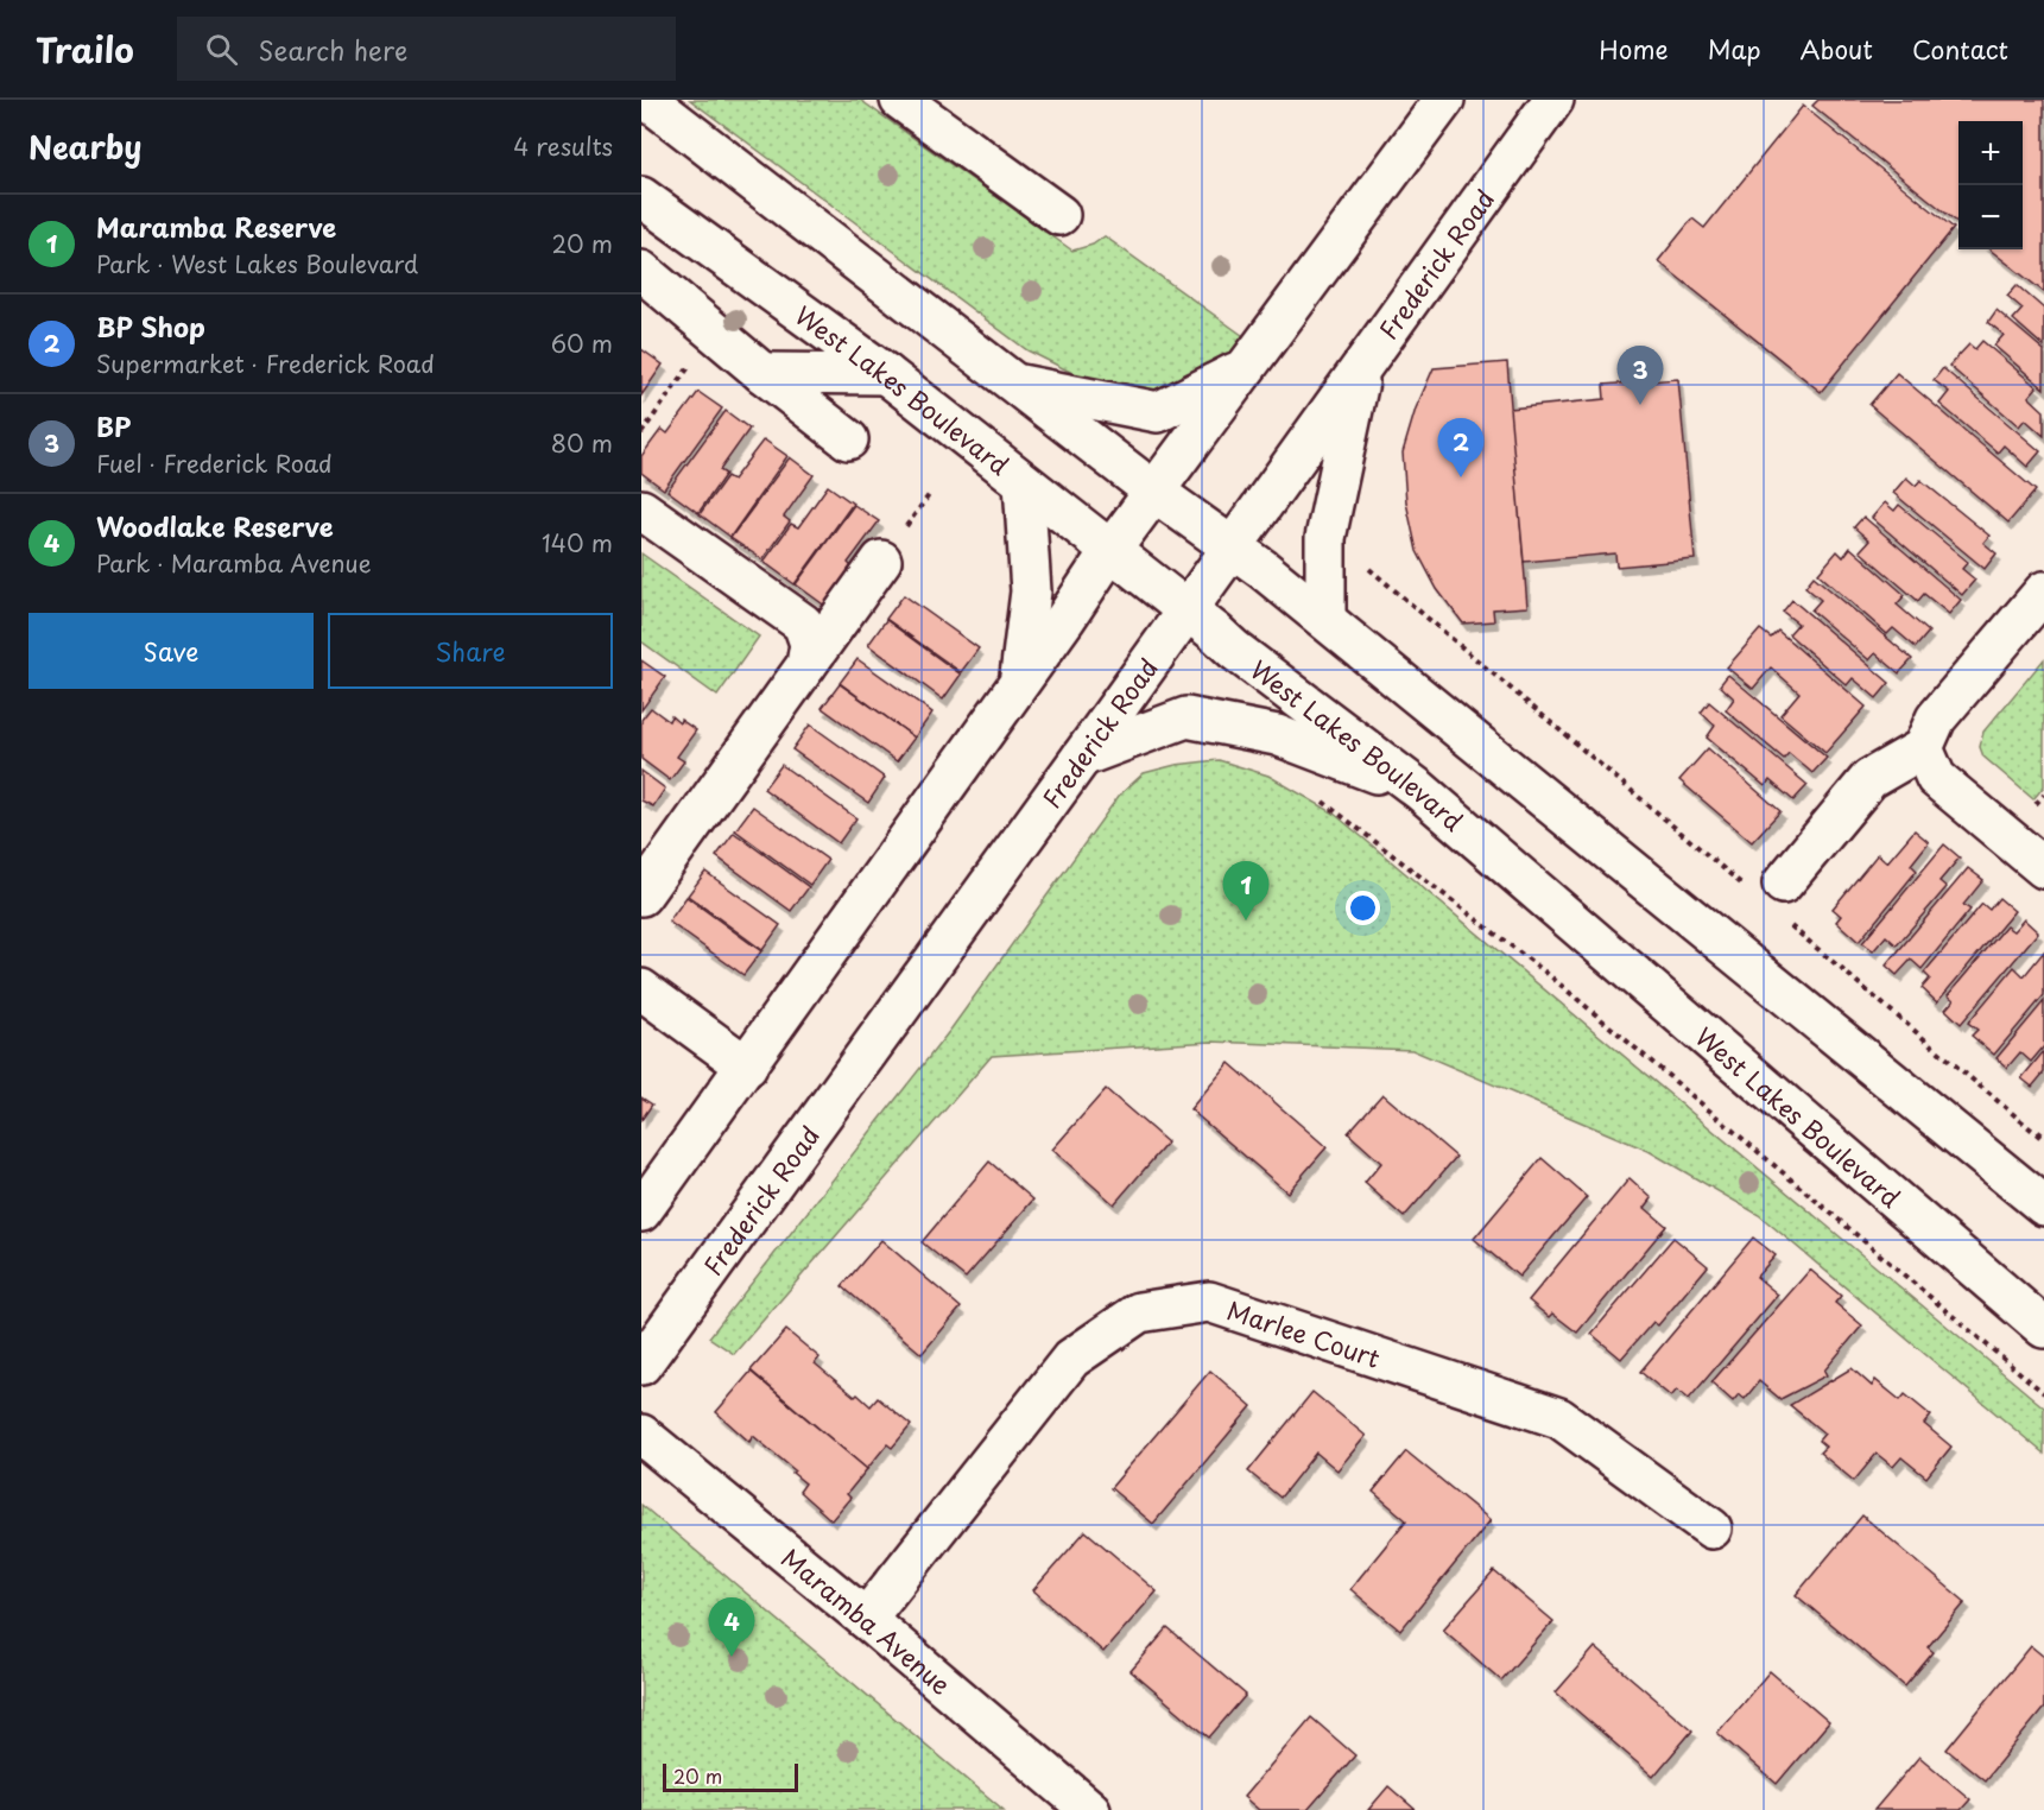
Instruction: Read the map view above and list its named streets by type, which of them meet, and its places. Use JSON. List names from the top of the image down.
{
  "streets": {
    "main road": [
      "Frederick Road",
      "West Lakes Boulevard",
      "Marlee Court",
      "Maramba Avenue"
    ]
  },
  "crossings": [
    ["Frederick Road", "West Lakes Boulevard"],
    ["Marlee Court", "Maramba Avenue"]
  ],
  "scale_bar": "20 m",
  "page": {
    "header": "Trailo",
    "search": "Search here",
    "nav": [
      "Home",
      "Map",
      "About",
      "Contact"
    ],
    "heading": ["Nearby", "4 results"],
    "map_buttons": ["+", "−"],
    "list": [
      {
        "mark": "1",
        "name": "Maramba Reserve",
        "note": "Park · West Lakes Boulevard",
        "value": "20 m"
      },
      {
        "mark": "2",
        "name": "BP Shop",
        "note": "Supermarket · Frederick Road",
        "value": "60 m"
      },
      {
        "mark": "3",
        "name": "BP",
        "note": "Fuel · Frederick Road",
        "value": "80 m"
      },
      {
        "mark": "4",
        "name": "Woodlake Reserve",
        "note": "Park · Maramba Avenue",
        "value": "140 m"
      }
    ],
    "pins": [
      "3",
      "2",
      "1",
      "4"
    ],
    "buttons": ["Save", "Share"],
    "scale": "20 m"
  }
}
